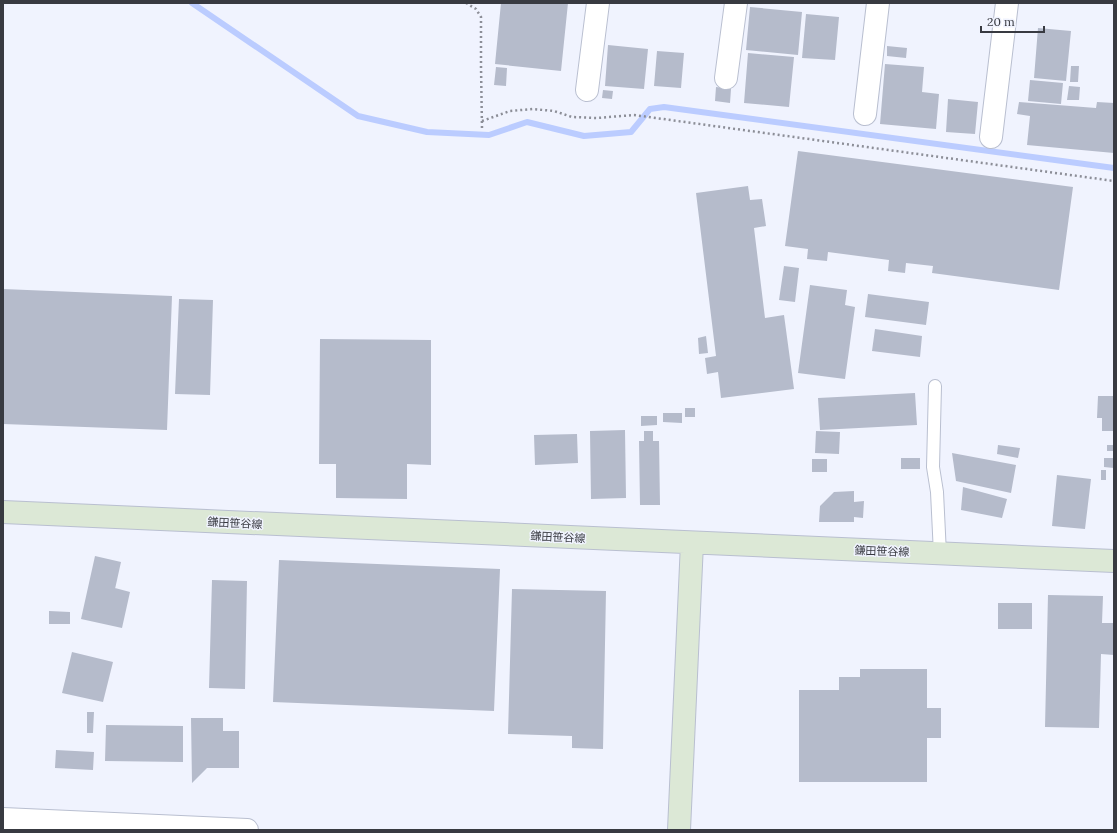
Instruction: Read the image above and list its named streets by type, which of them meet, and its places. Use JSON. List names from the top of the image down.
{
  "streets": {
    "street": ["鎌田笹谷線"]
  },
  "scale_bar": "20 m"
}
